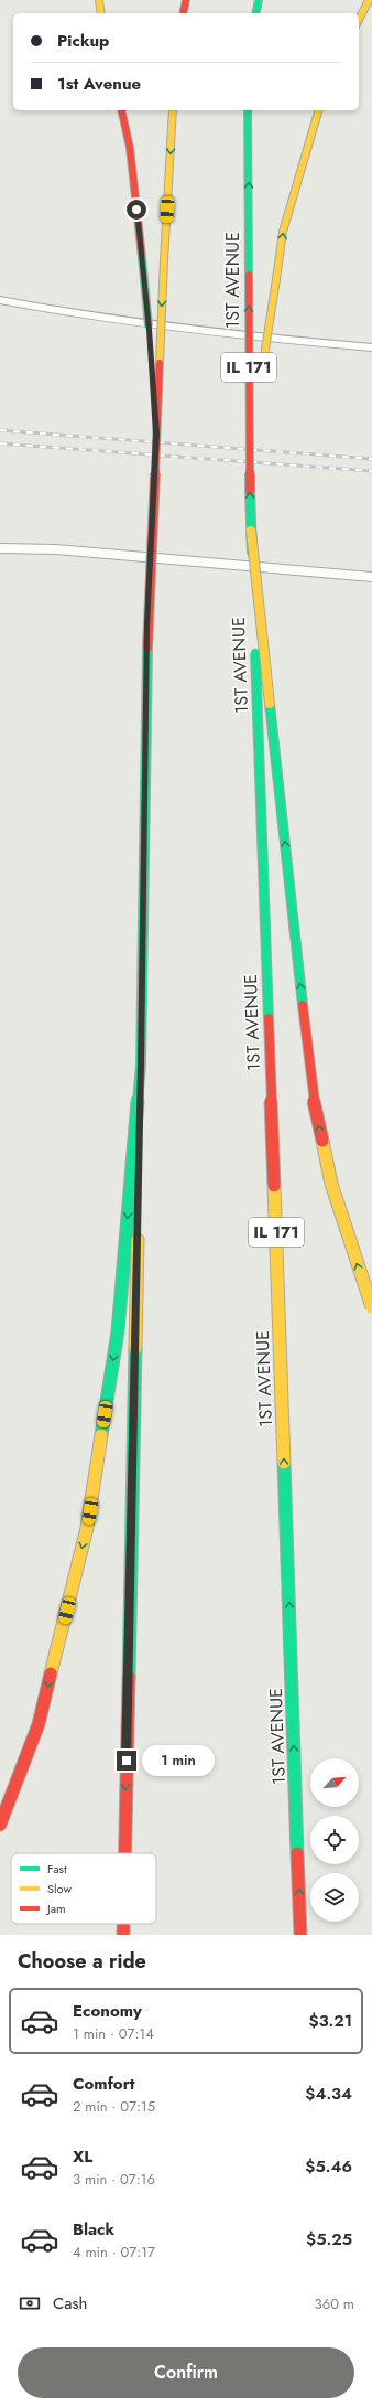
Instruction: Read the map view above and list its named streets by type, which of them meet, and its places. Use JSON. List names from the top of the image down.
{
  "streets": {
    "main road": ["1ST AVENUE", "IL 171"]
  },
  "legend": ["Fast", "Slow", "Jam"],
  "north": "top right",
  "page": {
    "banner": ["Pickup", "1st Avenue"],
    "bubble": "1 min",
    "heading": "Choose a ride",
    "list": [
      {
        "name": "Economy",
        "note": "1 min · 07:14",
        "value": "$3.21"
      },
      {
        "name": "Comfort",
        "note": "2 min · 07:15",
        "value": "$4.34"
      },
      {
        "name": "XL",
        "note": "3 min · 07:16",
        "value": "$5.46"
      },
      {
        "name": "Black",
        "note": "4 min · 07:17",
        "value": "$5.25"
      }
    ],
    "pay": ["Cash", "360 m"],
    "buttons": "Confirm"
  }
}
